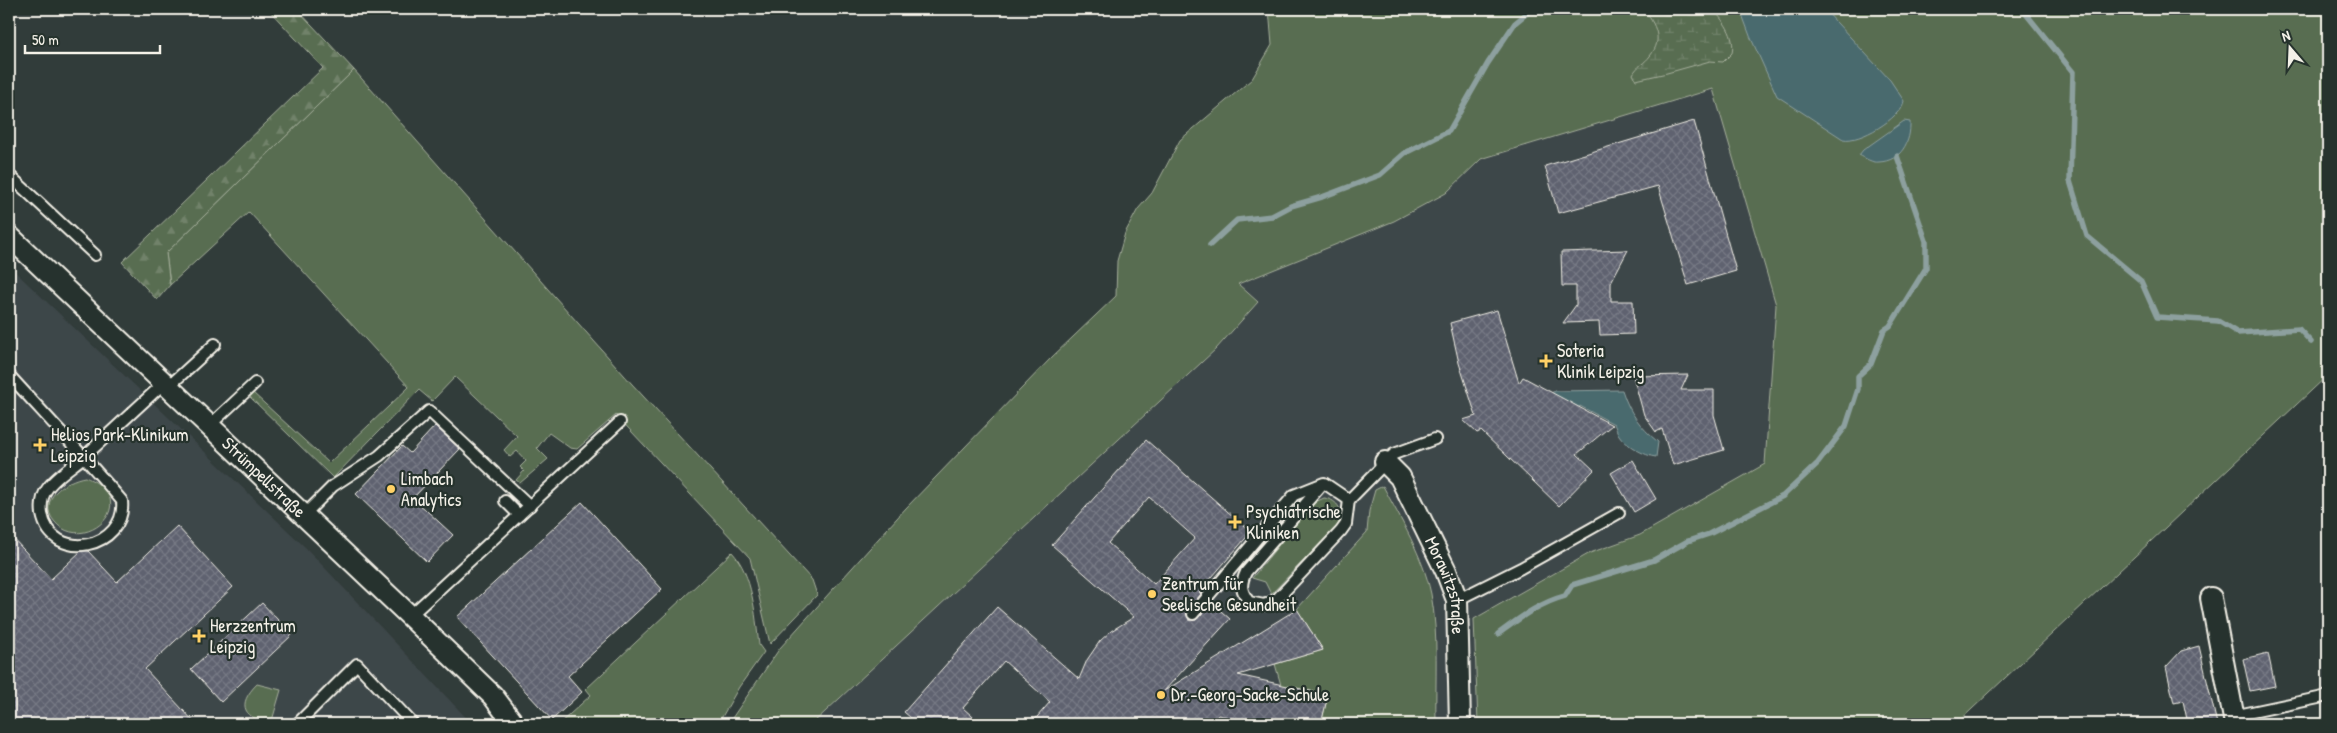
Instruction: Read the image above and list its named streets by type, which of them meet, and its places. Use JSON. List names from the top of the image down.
{
  "streets": {
    "street": ["Strümpellstraße", "Morawitzstraße"]
  },
  "places": {
    "health": [
      "Soteria Klinik Leipzig",
      "Helios Park-Klinikum Leipzig",
      "Psychiatrische Kliniken",
      "Herzzentrum Leipzig"
    ],
    "other": ["Limbach Analytics", "Zentrum für Seelische Gesundheit", "Dr.-Georg-Sacke-Schule"]
  },
  "scale_bar": "50 m",
  "north": "top"
}
